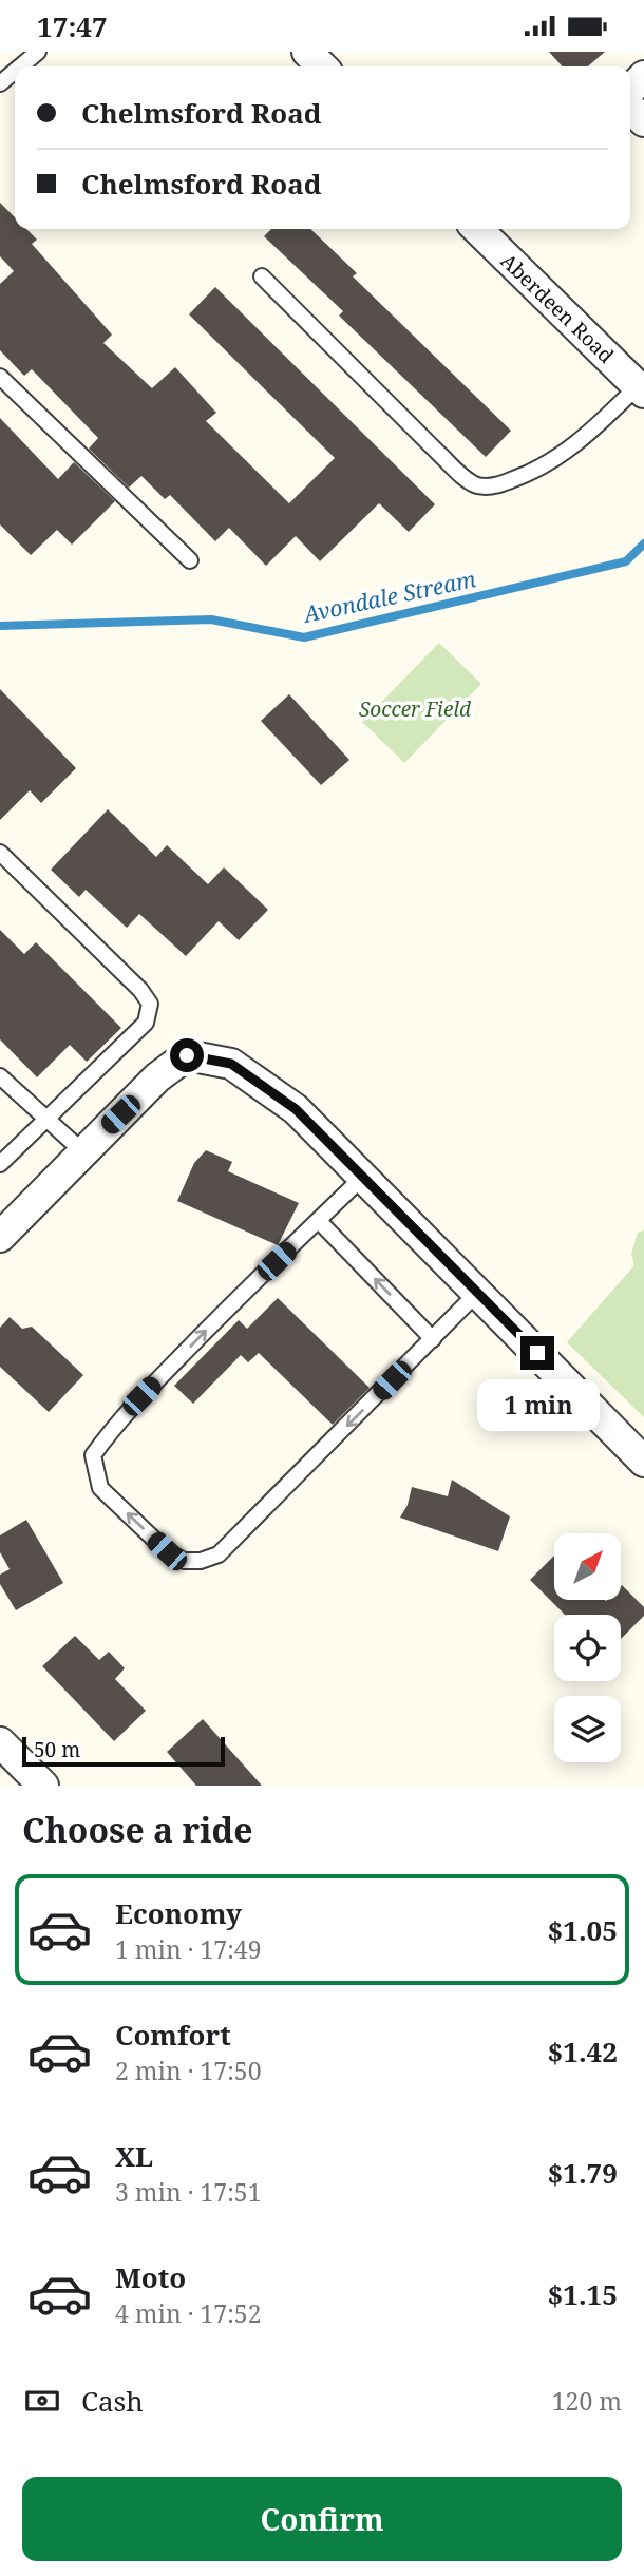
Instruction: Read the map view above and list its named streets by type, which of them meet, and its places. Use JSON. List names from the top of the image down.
{
  "streets": {
    "street": ["Aberdeen Road"]
  },
  "water": ["Avondale Stream"],
  "parks": ["Soccer Field"],
  "scale_bar": "50 m",
  "north": "top right",
  "page": {
    "status": "17:47",
    "banner": ["Chelmsford Road", "Chelmsford Road"],
    "bubble": "1 min",
    "scale": "50 m",
    "heading": "Choose a ride",
    "list": [
      {
        "name": "Economy",
        "note": "1 min · 17:49",
        "value": "$1.05"
      },
      {
        "name": "Comfort",
        "note": "2 min · 17:50",
        "value": "$1.42"
      },
      {
        "name": "XL",
        "note": "3 min · 17:51",
        "value": "$1.79"
      },
      {
        "name": "Moto",
        "note": "4 min · 17:52",
        "value": "$1.15"
      }
    ],
    "pay": ["Cash", "120 m"],
    "buttons": "Confirm"
  }
}
